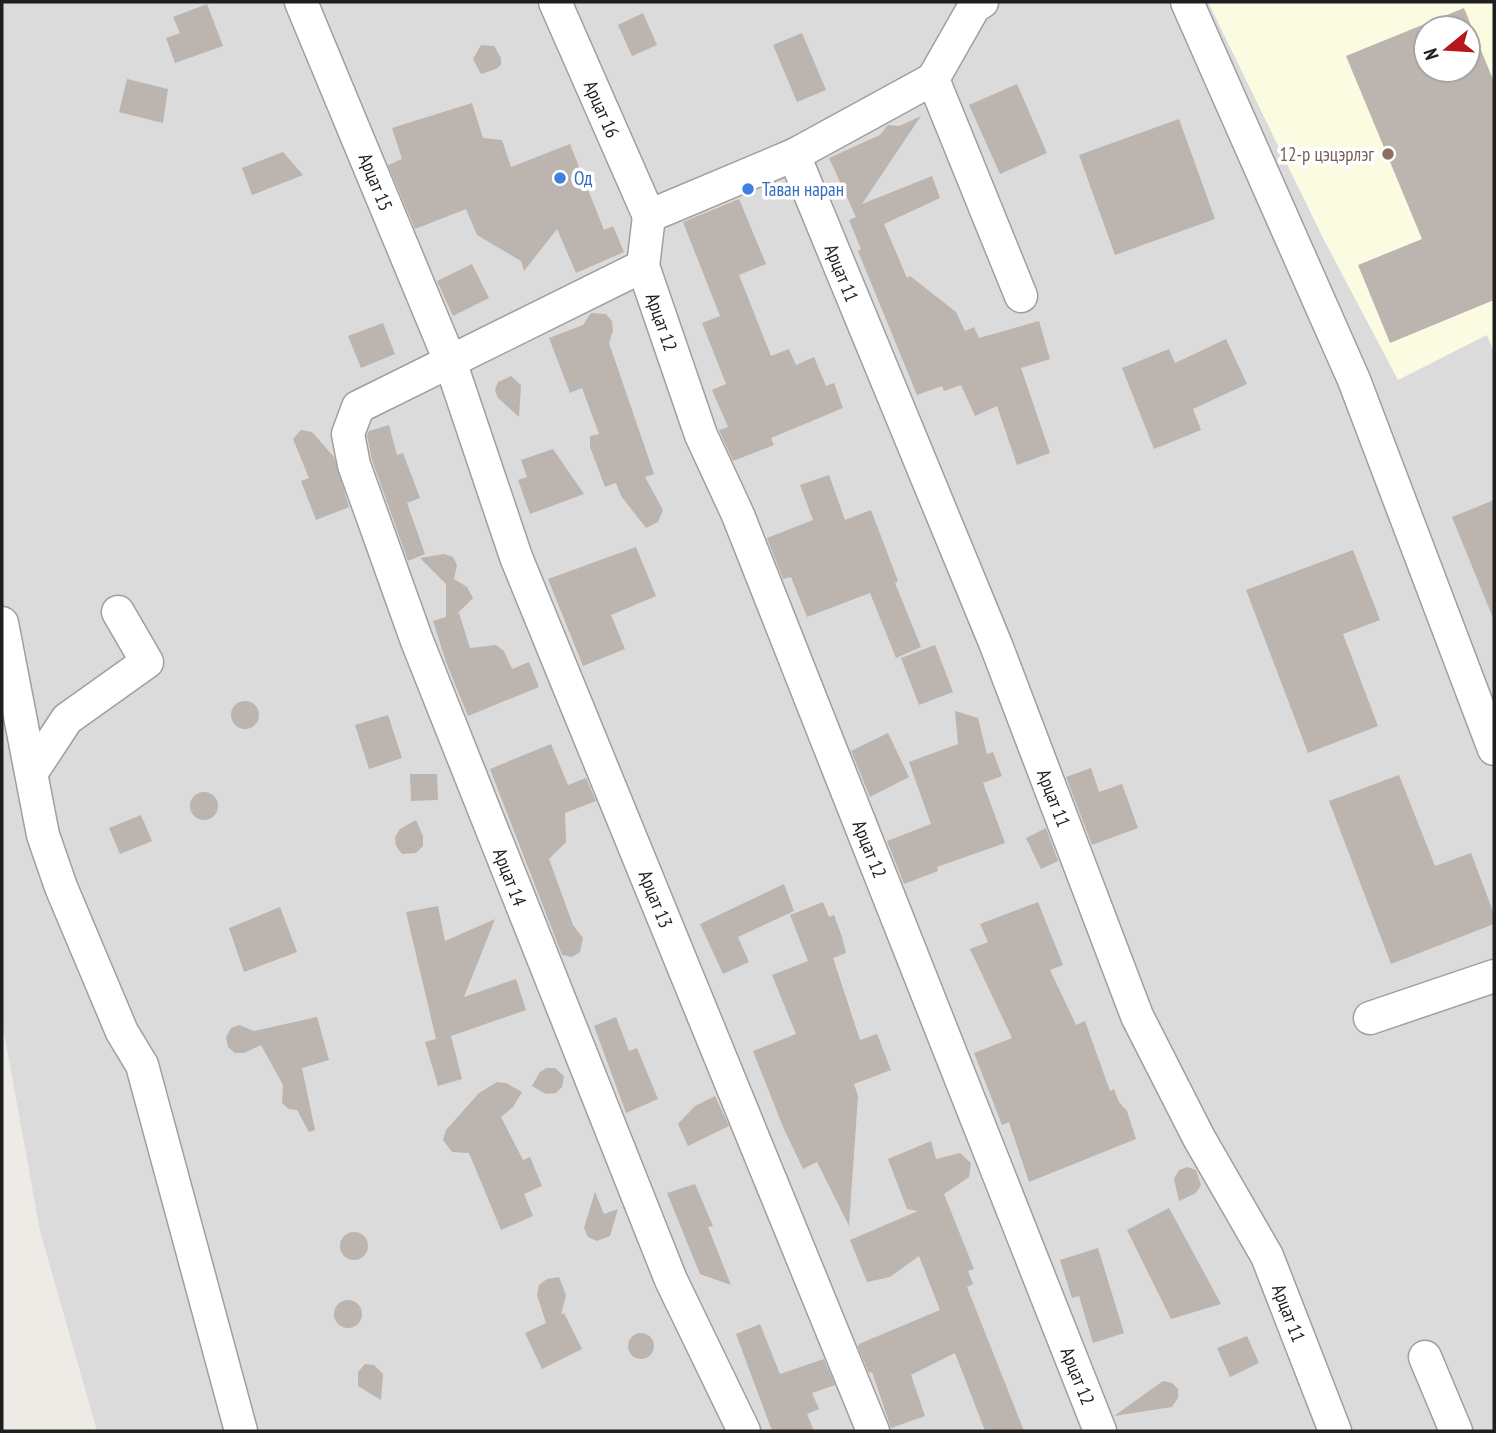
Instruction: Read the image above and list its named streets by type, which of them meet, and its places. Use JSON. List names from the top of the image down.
{
  "streets": {
    "street": [
      "Арцат 16",
      "Арцат 15",
      "Арцат 11",
      "Арцат 12",
      "Арцат 14",
      "Арцат 13"
    ]
  },
  "crossings": [
    ["Арцат 15", "Арцат 14"],
    ["Арцат 15", "Арцат 13"],
    ["Арцат 12", "Арцат 14"],
    ["Арцат 14", "Арцат 13"]
  ],
  "places": ["12-р цэцэрлэг", "Од", "Таван наран"],
  "north": "left"
}
